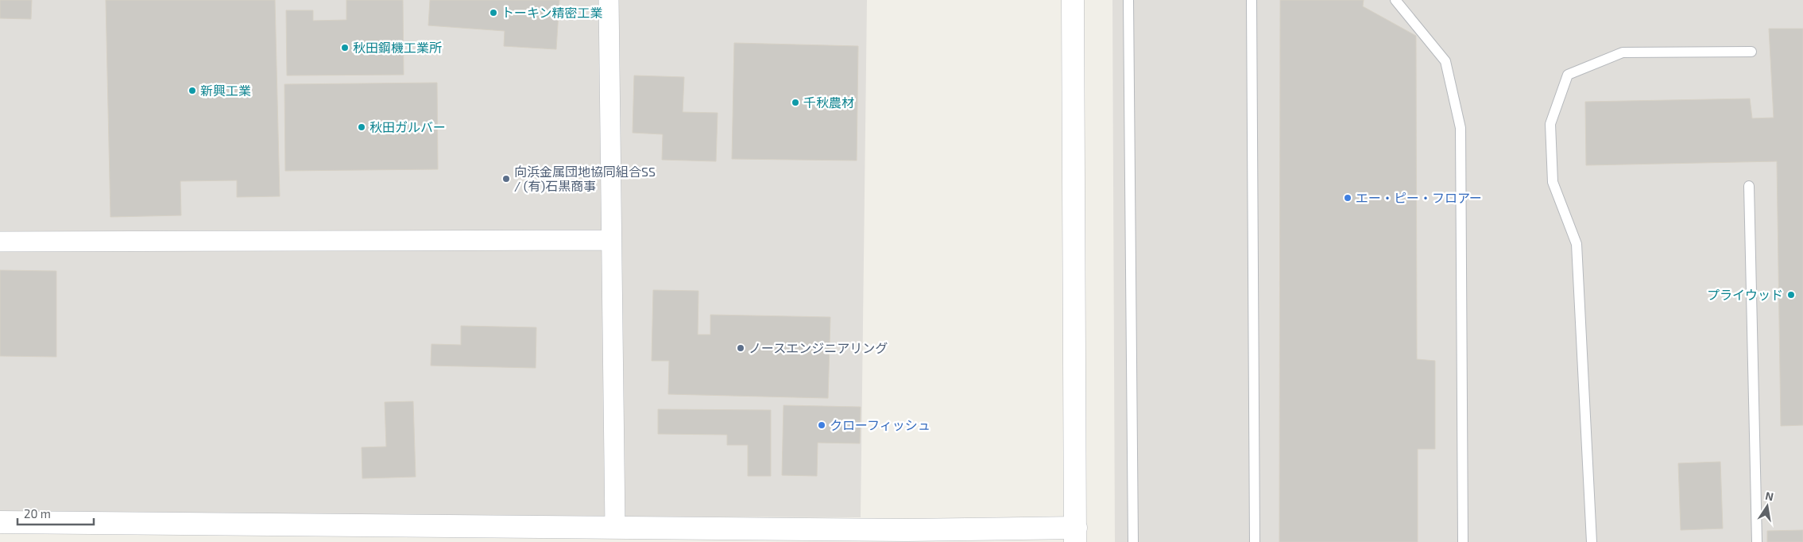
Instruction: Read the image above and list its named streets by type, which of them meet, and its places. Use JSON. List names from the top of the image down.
{
  "places": [
    "トーキン精密工業",
    "秋田鋼機工業所",
    "新興工業",
    "千秋農材",
    "秋田ガルバー",
    "向浜金属団地協同組合SS / (有)石黒商事",
    "エー・ピー・フロアー",
    "プライウッド",
    "ノースエンジニアリング",
    "クローフィッシュ"
  ],
  "scale_bar": "20 m",
  "north": "top"
}
